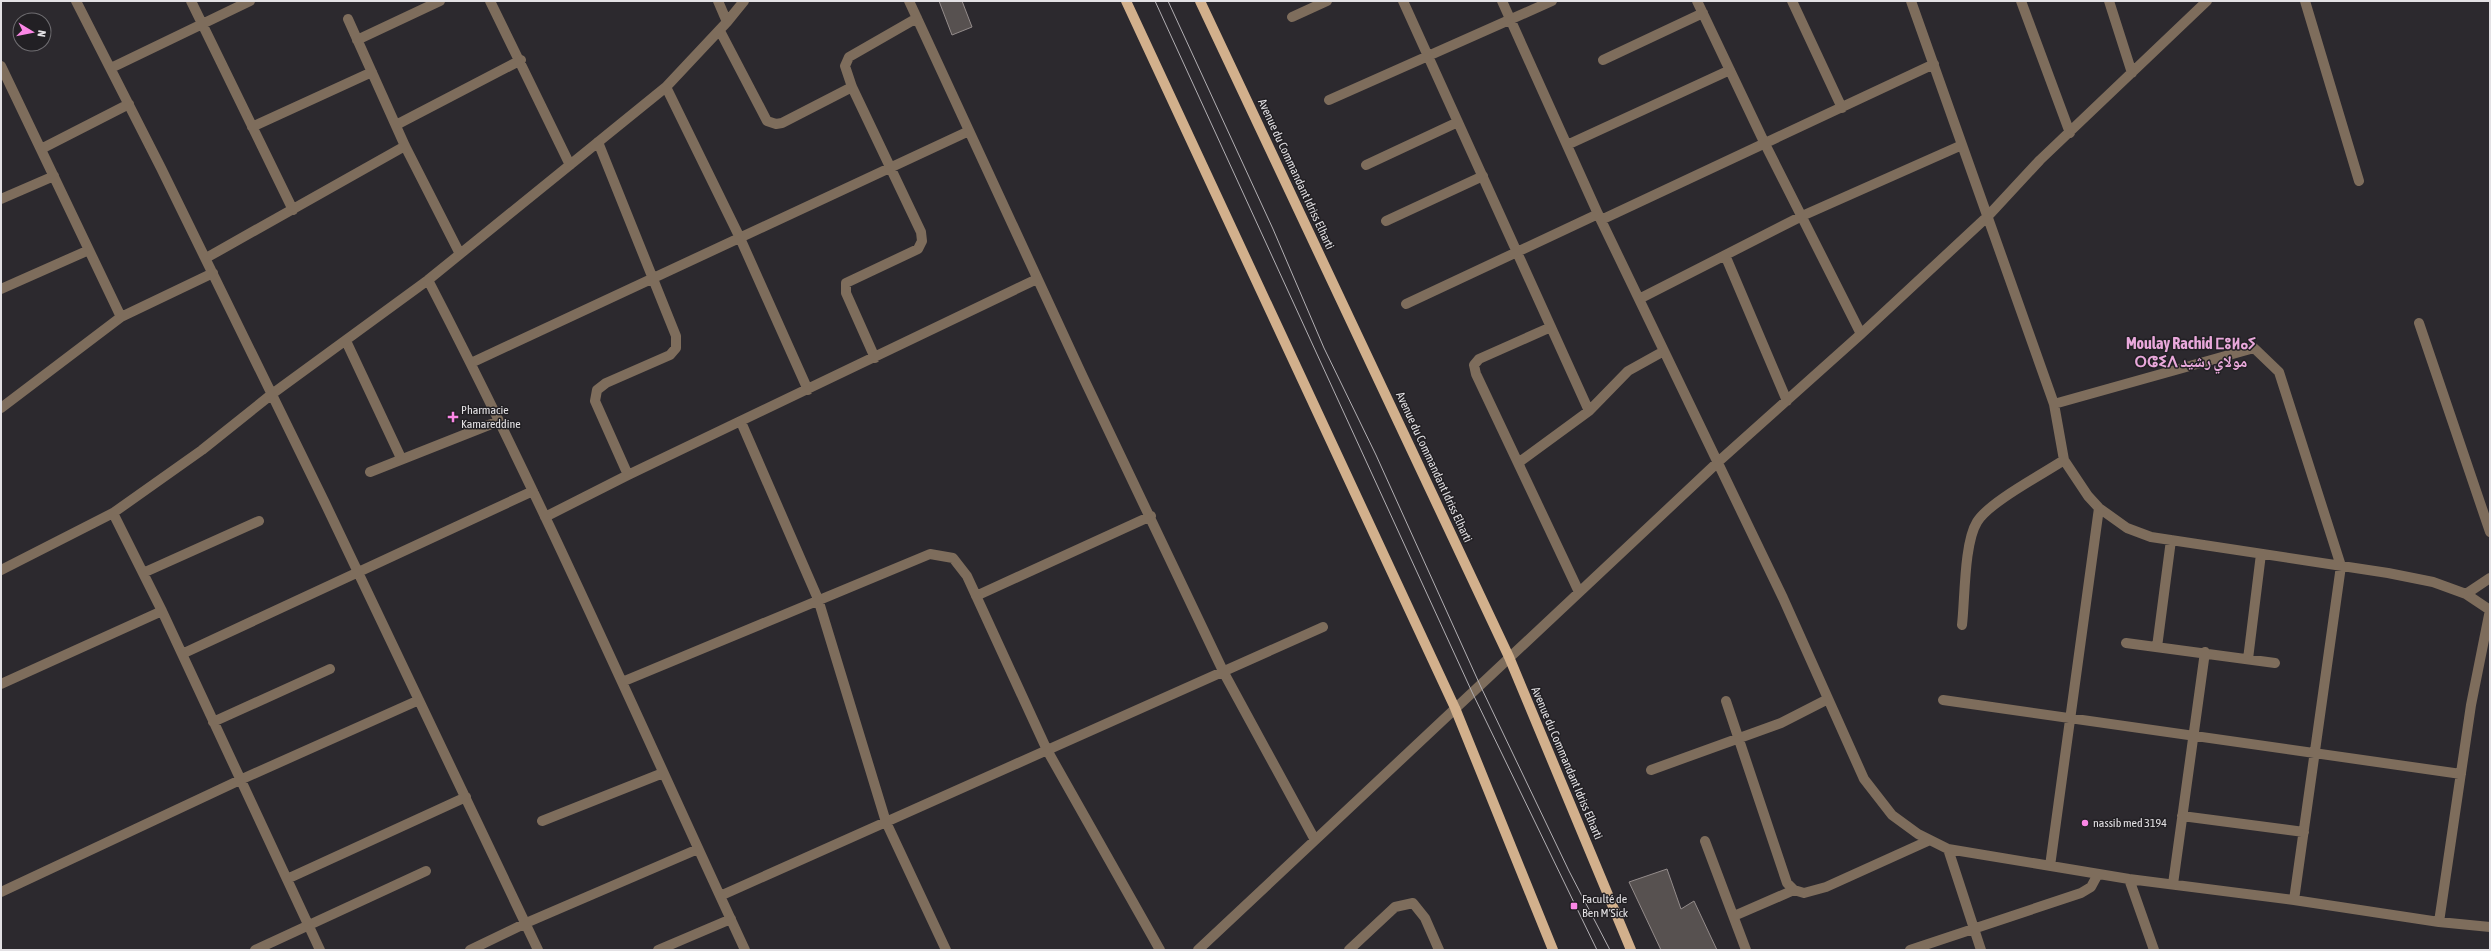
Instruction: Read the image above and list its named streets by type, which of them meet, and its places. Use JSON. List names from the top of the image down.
{
  "streets": {
    "main road": ["Avenue du Commandant Idriss Elharti"]
  },
  "districts": ["Moulay Rachid ⵎⵓⵍⴰⵢ ⵔⵛⵉⴷ مولاي رشيد"],
  "places": {
    "health": ["Pharmacie Kamareddine"],
    "other": ["nassib med 3194"],
    "transit": ["Faculté de Ben M'Sick"]
  },
  "north": "right"
}
